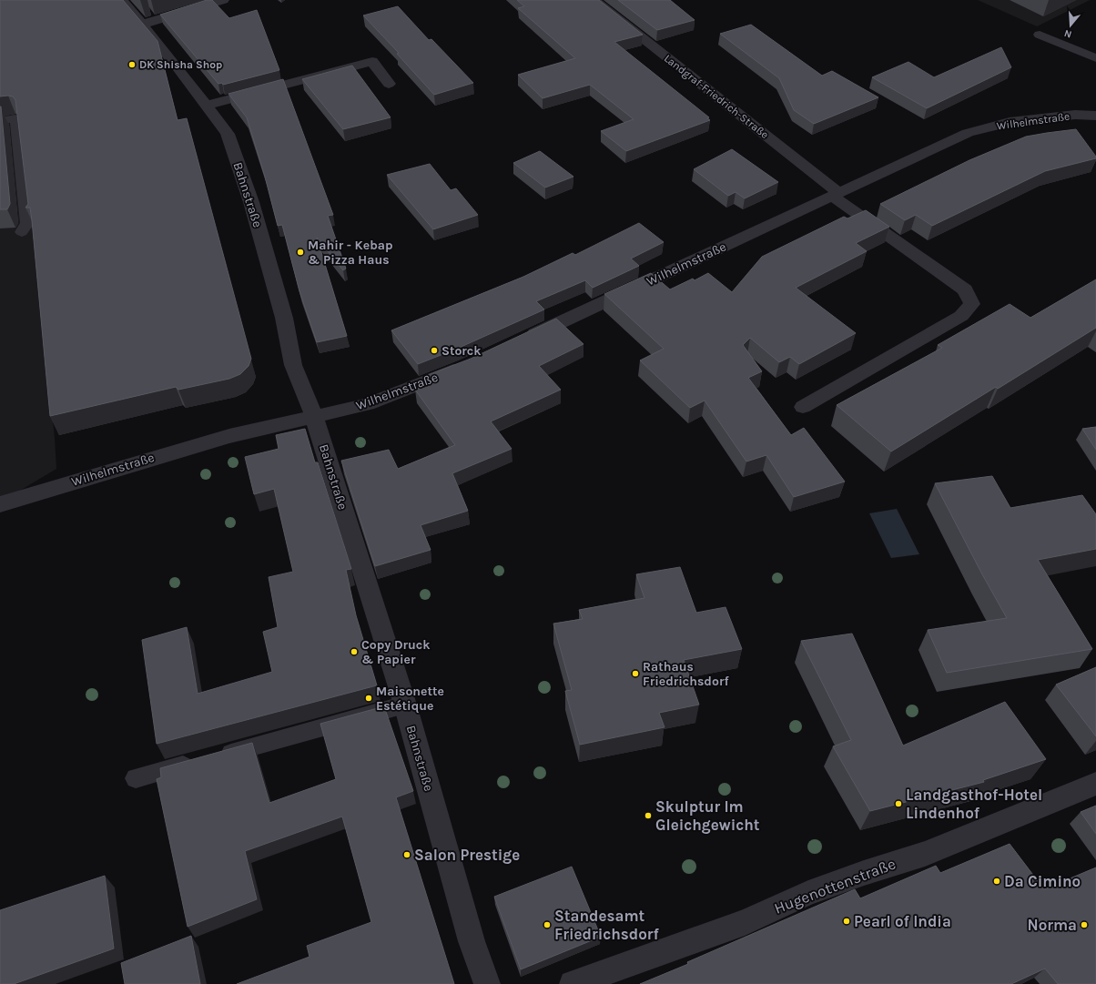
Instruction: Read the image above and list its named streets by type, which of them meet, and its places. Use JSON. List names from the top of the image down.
{
  "streets": {
    "street": [
      "Landgraf-Friedrich-Straße",
      "Wilhelmstraße",
      "Bahnstraße",
      "Hugenottenstraße"
    ]
  },
  "crossings": [
    ["Landgraf-Friedrich-Straße", "Wilhelmstraße"],
    ["Wilhelmstraße", "Bahnstraße"]
  ],
  "places": [
    "DK Shisha Shop",
    "Mahir - Kebap & Pizza Haus",
    "Storck",
    "Copy Druck & Papier",
    "Rathaus Friedrichsdorf",
    "Maisonette Estétique",
    "Landgasthof-Hotel Lindenhof",
    "Skulptur Im Gleichgewicht",
    "Salon Prestige",
    "Da Cimino",
    "Pearl of India",
    "Standesamt Friedrichsdorf",
    "Norma"
  ],
  "north": "bottom"
}
